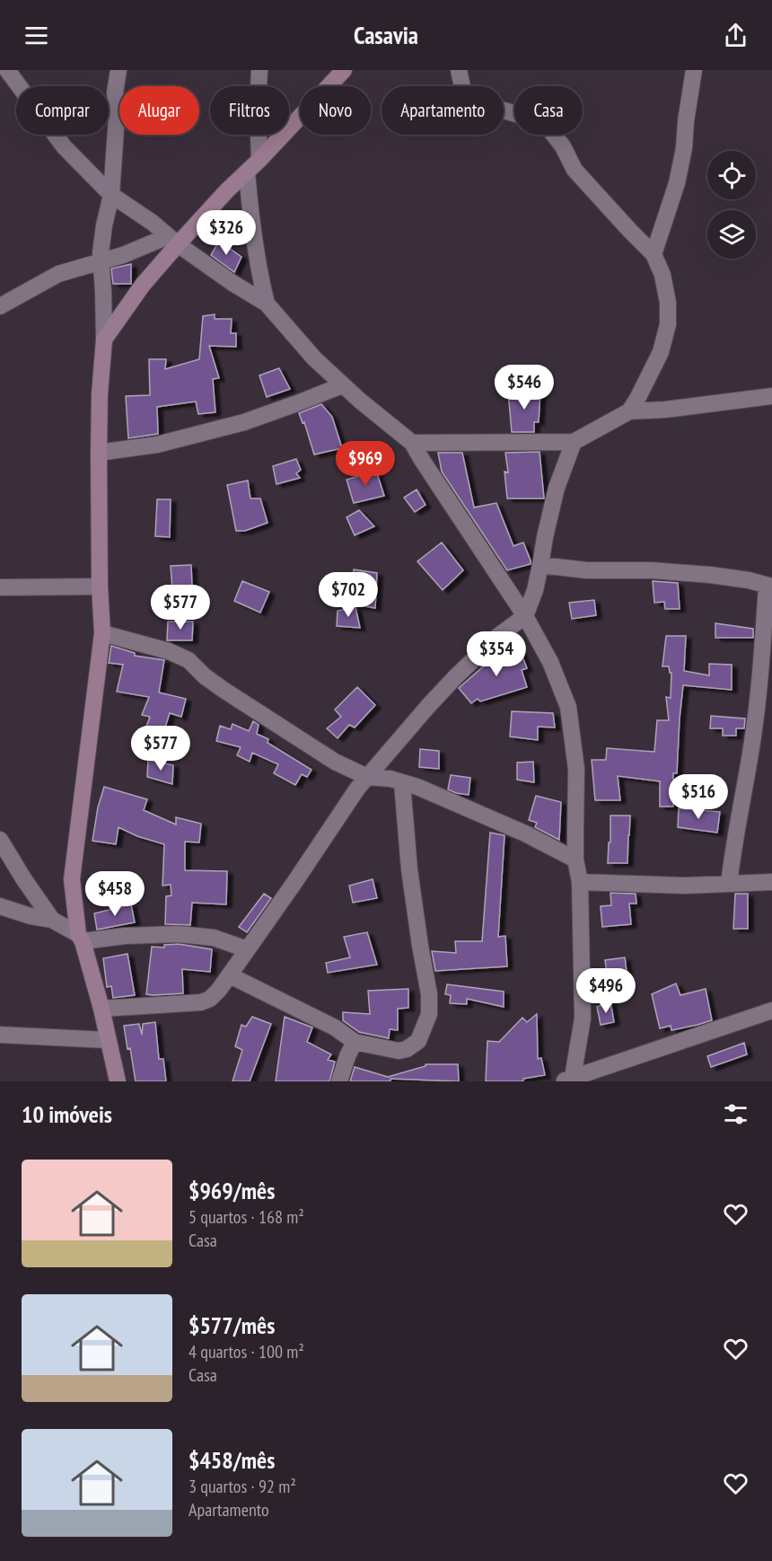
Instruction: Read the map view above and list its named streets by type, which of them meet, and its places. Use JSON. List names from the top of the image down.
{
  "page": {
    "header": "Casavia",
    "chip": [
      "Comprar",
      "Alugar",
      "Filtros",
      "Novo",
      "Apartamento",
      "Casa"
    ],
    "price": [
      "$326",
      "$546",
      "$969",
      "$702",
      "$577",
      "$354",
      "$577",
      "$516",
      "$458",
      "$496"
    ],
    "heading": "10 imóveis",
    "list": [
      {
        "name": "$969/mês",
        "note": "5 quartos · 168 m² · Casa"
      },
      {
        "name": "$577/mês",
        "note": "4 quartos · 100 m² · Casa"
      },
      {
        "name": "$458/mês",
        "note": "3 quartos · 92 m² · Apartamento"
      }
    ]
  }
}
